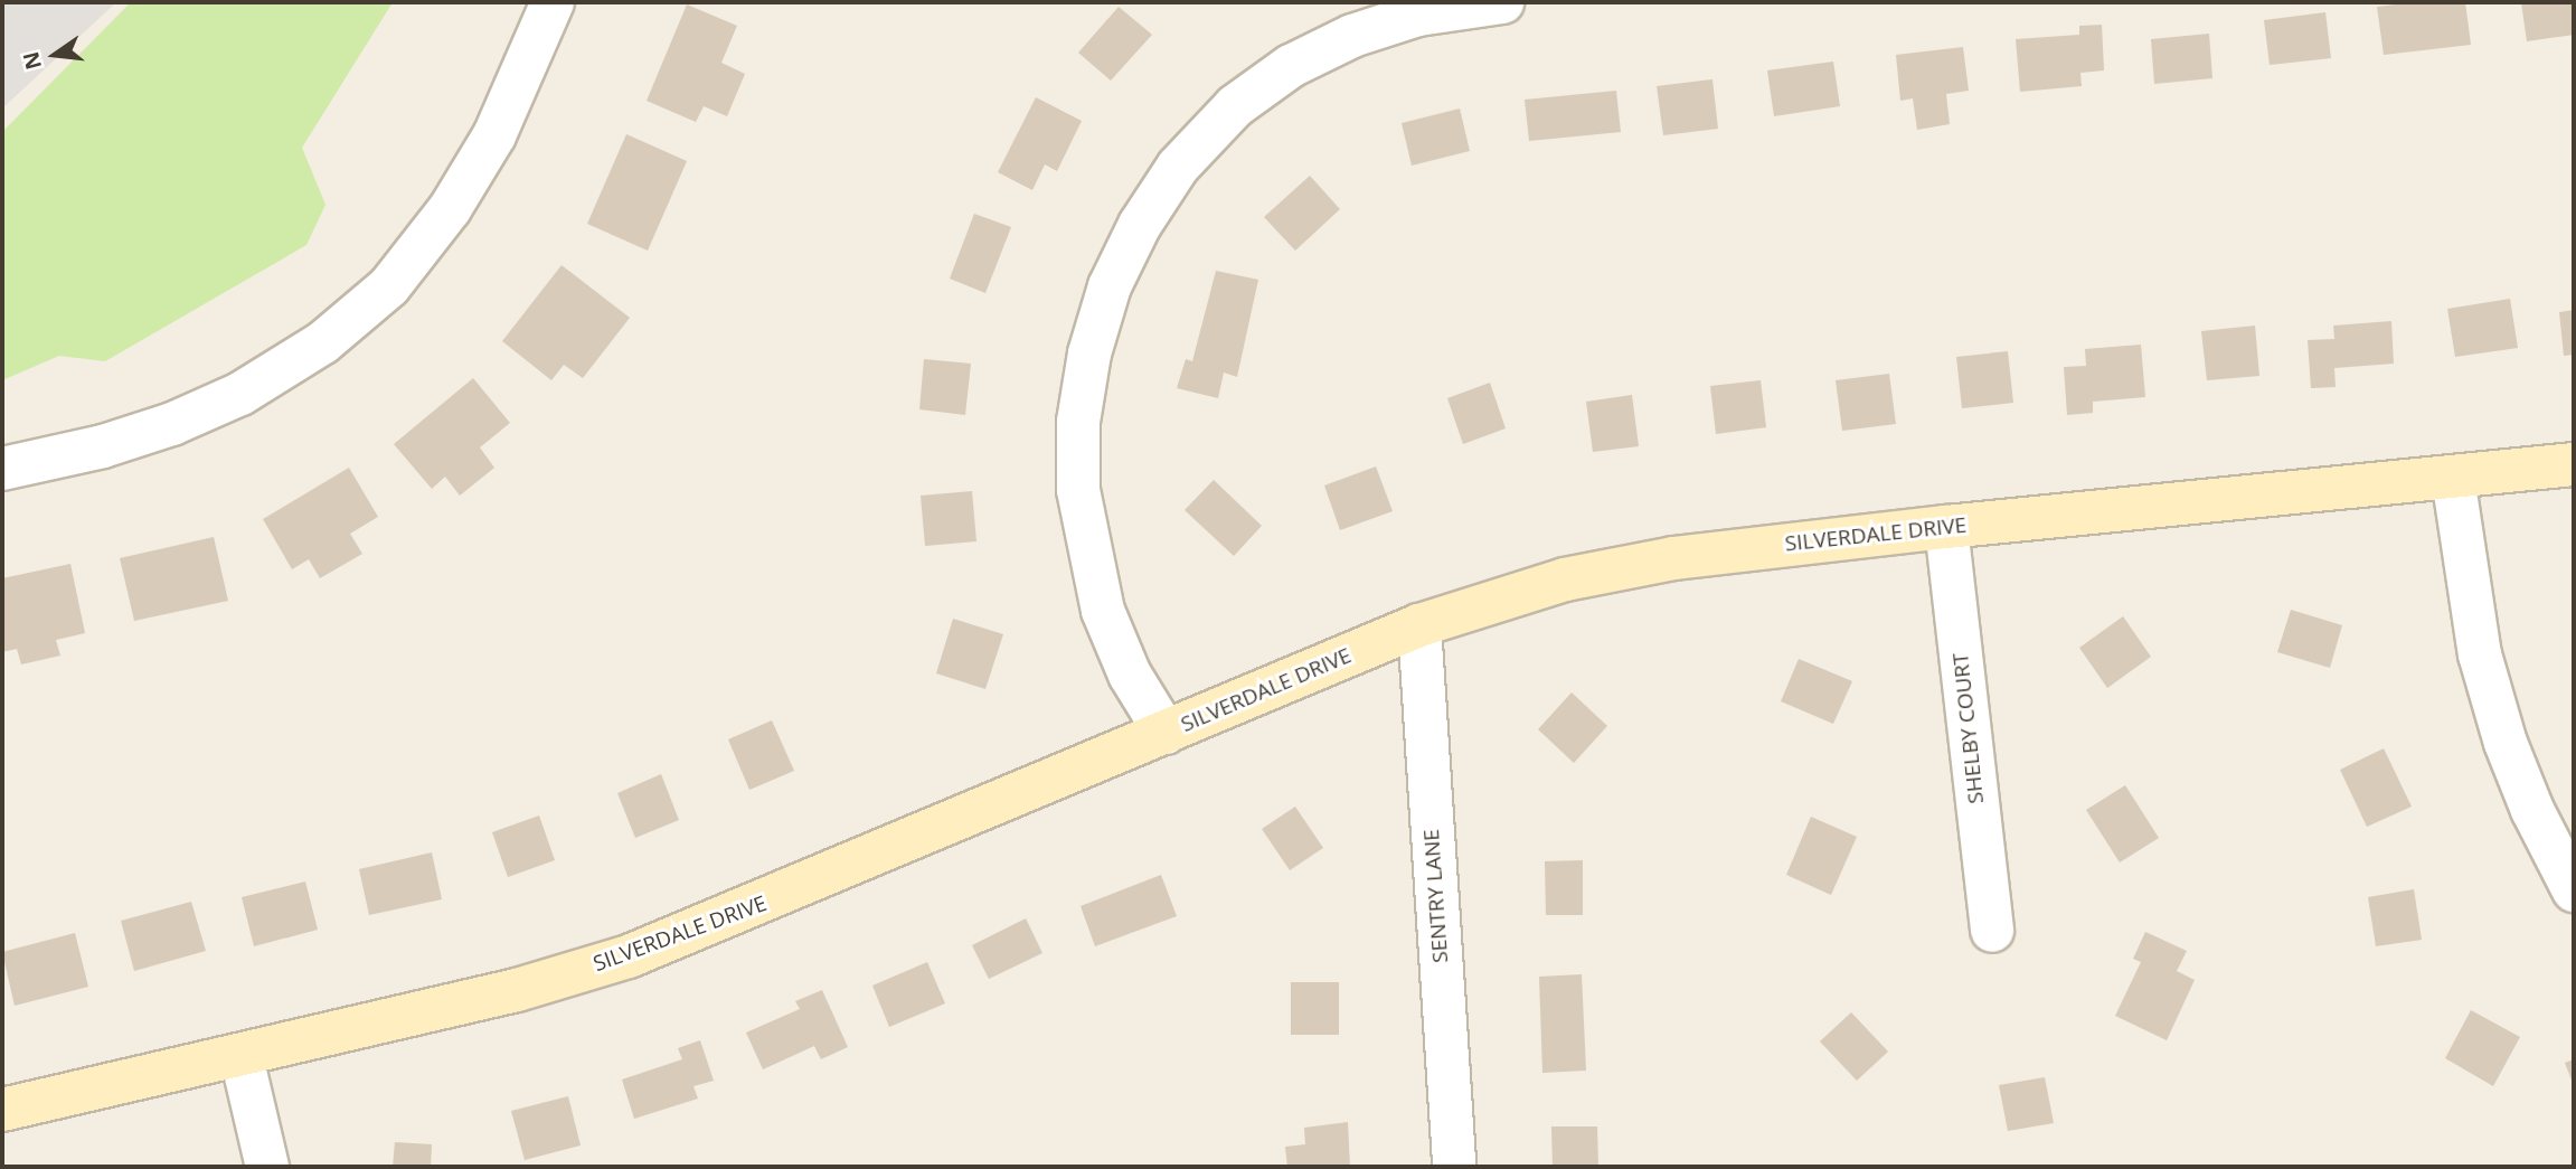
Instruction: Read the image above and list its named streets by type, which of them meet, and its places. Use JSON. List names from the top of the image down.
{
  "streets": {
    "street": ["SILVERDALE DRIVE", "SHELBY COURT", "SENTRY LANE"]
  },
  "crossings": [
    ["SILVERDALE DRIVE", "SHELBY COURT"],
    ["SILVERDALE DRIVE", "SENTRY LANE"]
  ],
  "north": "left"
}
